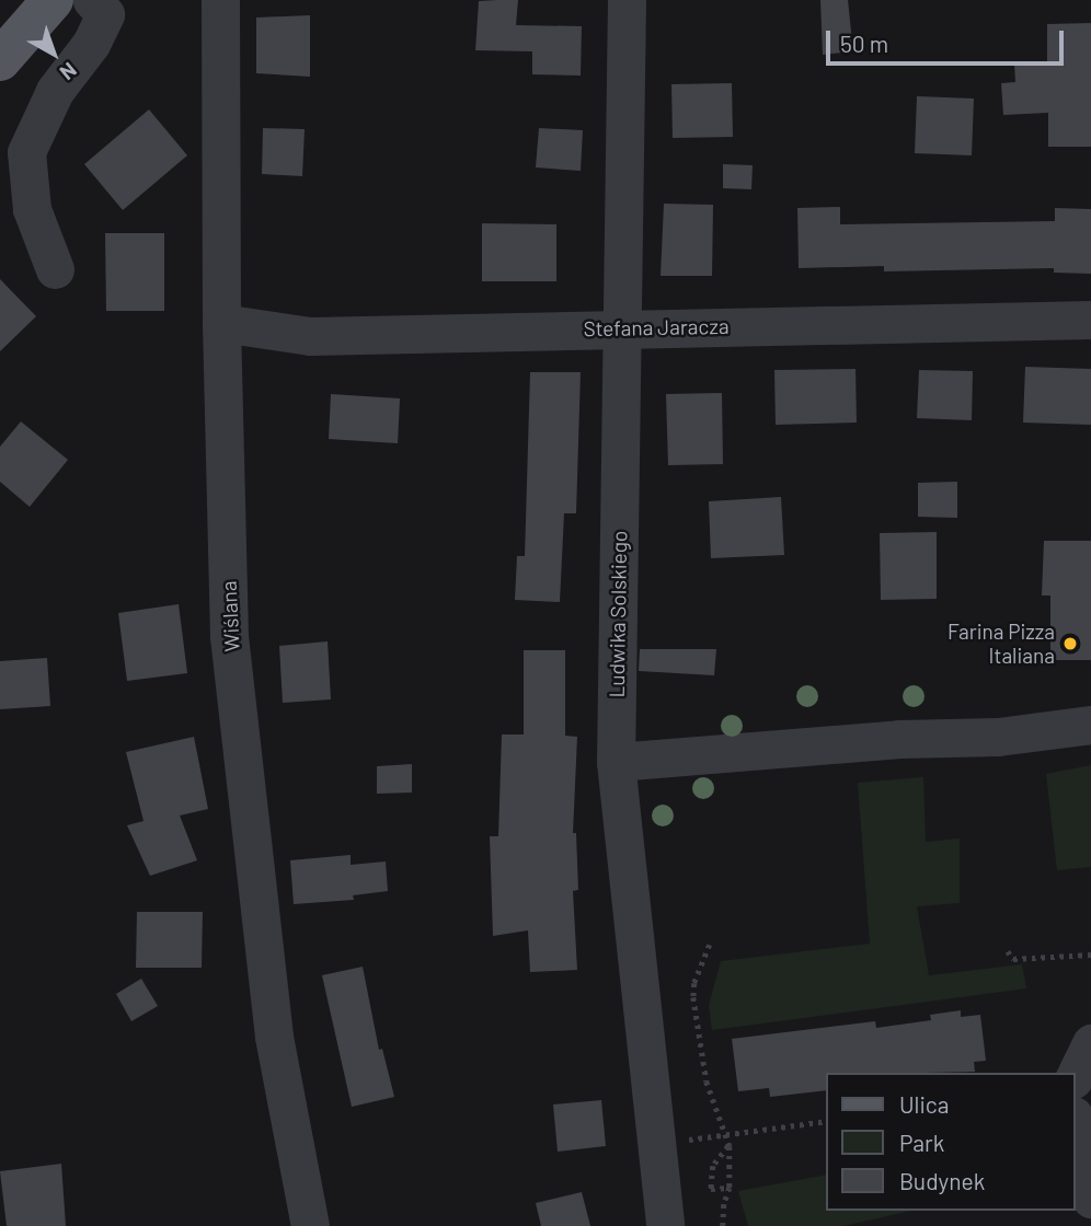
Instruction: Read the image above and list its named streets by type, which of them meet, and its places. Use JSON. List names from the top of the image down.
{
  "streets": {
    "street": ["Stefana Jaracza", "Ludwika Solskiego", "Wiślana"]
  },
  "crossings": [
    ["Stefana Jaracza", "Ludwika Solskiego"],
    ["Stefana Jaracza", "Wiślana"]
  ],
  "places": ["Farina Pizza Italiana"],
  "legend": ["Ulica", "Park", "Budynek"],
  "scale_bar": "50 m",
  "north": "bottom right"
}
